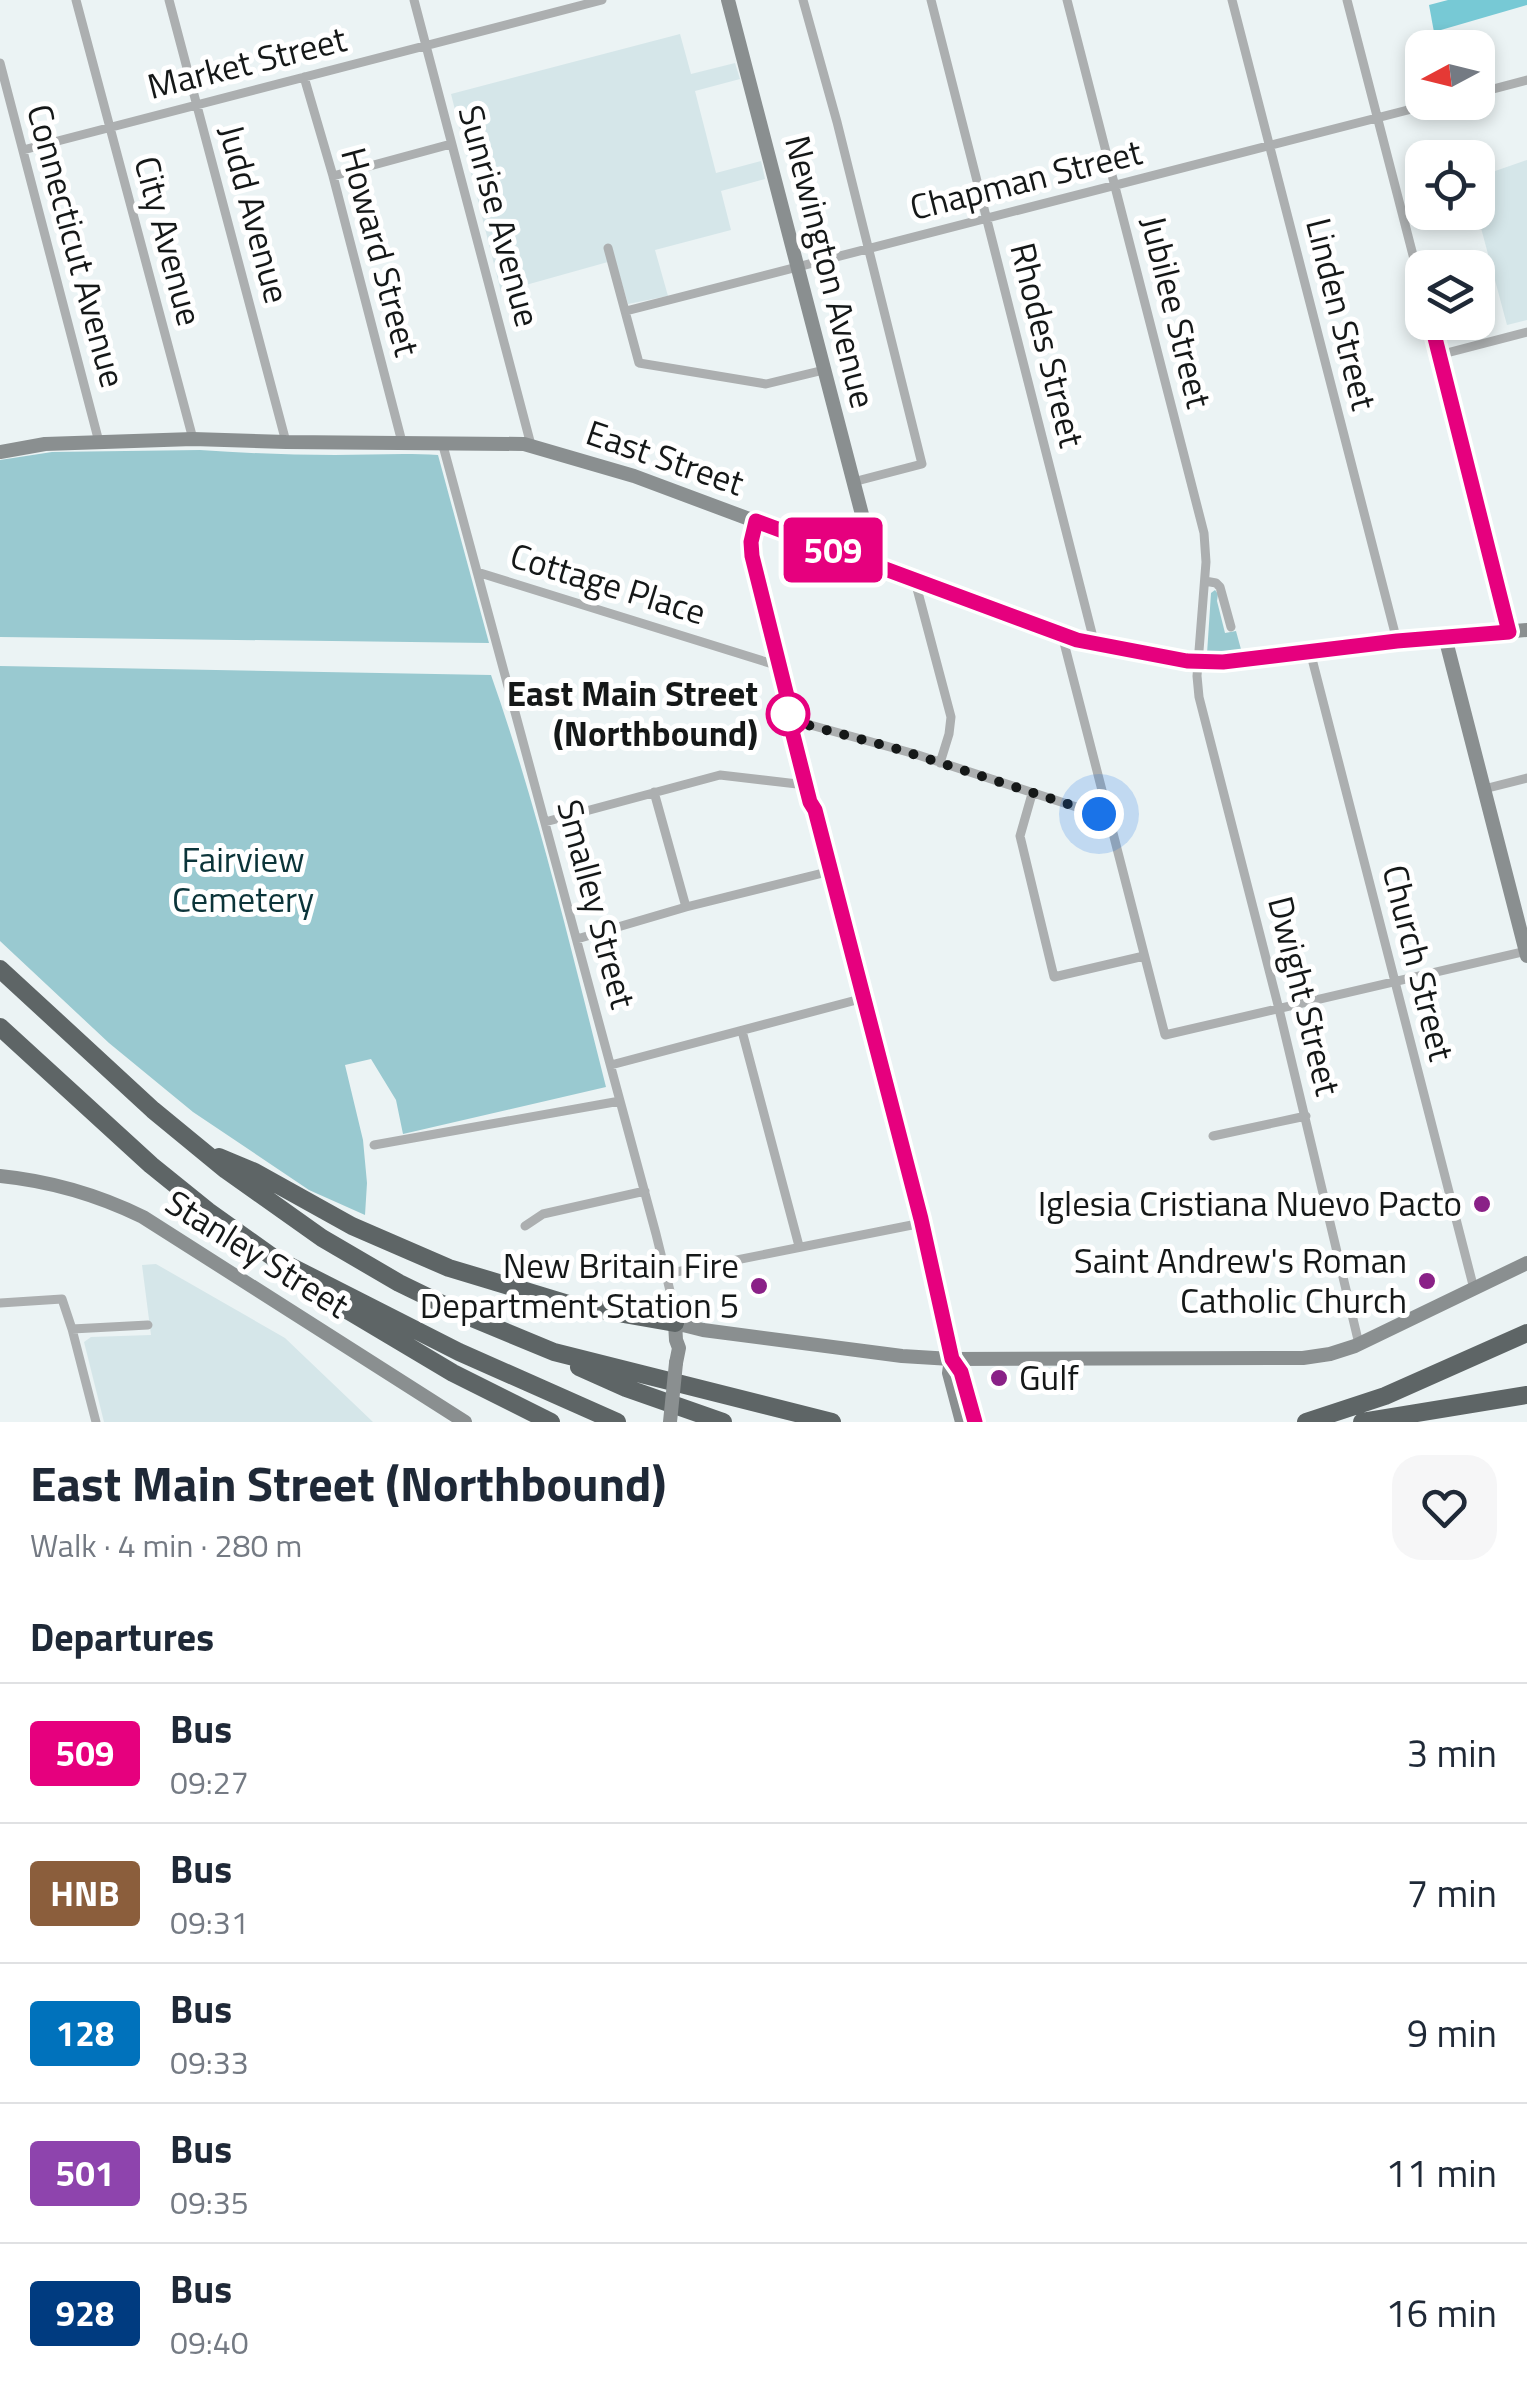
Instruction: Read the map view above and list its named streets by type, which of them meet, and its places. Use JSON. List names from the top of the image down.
{
  "streets": {
    "main road": ["Newington Avenue", "East Street", "Stanley Street"],
    "street": [
      "Market Street",
      "Chapman Street",
      "Judd Avenue",
      "Sunrise Avenue",
      "City Avenue",
      "Connecticut Avenue",
      "Howard Street",
      "Jubilee Street",
      "Linden Street",
      "Rhodes Street",
      "Cottage Place",
      "Smalley Street",
      "Church Street",
      "Dwight Street"
    ]
  },
  "crossings": [
    ["Market Street", "Judd Avenue"],
    ["Market Street", "Sunrise Avenue"],
    ["Market Street", "City Avenue"],
    ["Market Street", "Connecticut Avenue"],
    ["Market Street", "Howard Street"],
    ["Chapman Street", "Newington Avenue"],
    ["Chapman Street", "Jubilee Street"],
    ["Chapman Street", "Linden Street"],
    ["Chapman Street", "Rhodes Street"],
    ["Judd Avenue", "East Street"],
    ["Sunrise Avenue", "East Street"],
    ["City Avenue", "East Street"],
    ["Connecticut Avenue", "East Street"],
    ["Howard Street", "East Street"],
    ["Newington Avenue", "East Street"],
    ["Jubilee Street", "East Street"],
    ["Jubilee Street", "Dwight Street"],
    ["Linden Street", "East Street"],
    ["Rhodes Street", "East Street"],
    ["East Street", "Smalley Street"],
    ["East Street", "Church Street"],
    ["East Street", "Dwight Street"],
    ["Cottage Place", "Smalley Street"]
  ],
  "parks": ["Fairview Cemetery"],
  "places": [
    "East Main Street (Northbound)",
    "Iglesia Cristiana Nuevo Pacto",
    "Saint Andrew's Roman Catholic Church",
    "New Britain Fire Department Station 5",
    "Gulf"
  ],
  "lines": ["bus line 509"],
  "north": "left",
  "page": {
    "on_map": "509",
    "heading": [
      ["East Main Street (Northbound)", "Walk · 4 min · 280 m"],
      "Departures"
    ],
    "list": [
      {
        "mark": "509",
        "name": "Bus",
        "note": "09:27",
        "value": "3 min"
      },
      {
        "mark": "HNB",
        "name": "Bus",
        "note": "09:31",
        "value": "7 min"
      },
      {
        "mark": "128",
        "name": "Bus",
        "note": "09:33",
        "value": "9 min"
      },
      {
        "mark": "501",
        "name": "Bus",
        "note": "09:35",
        "value": "11 min"
      },
      {
        "mark": "928",
        "name": "Bus",
        "note": "09:40",
        "value": "16 min"
      }
    ]
  }
}
